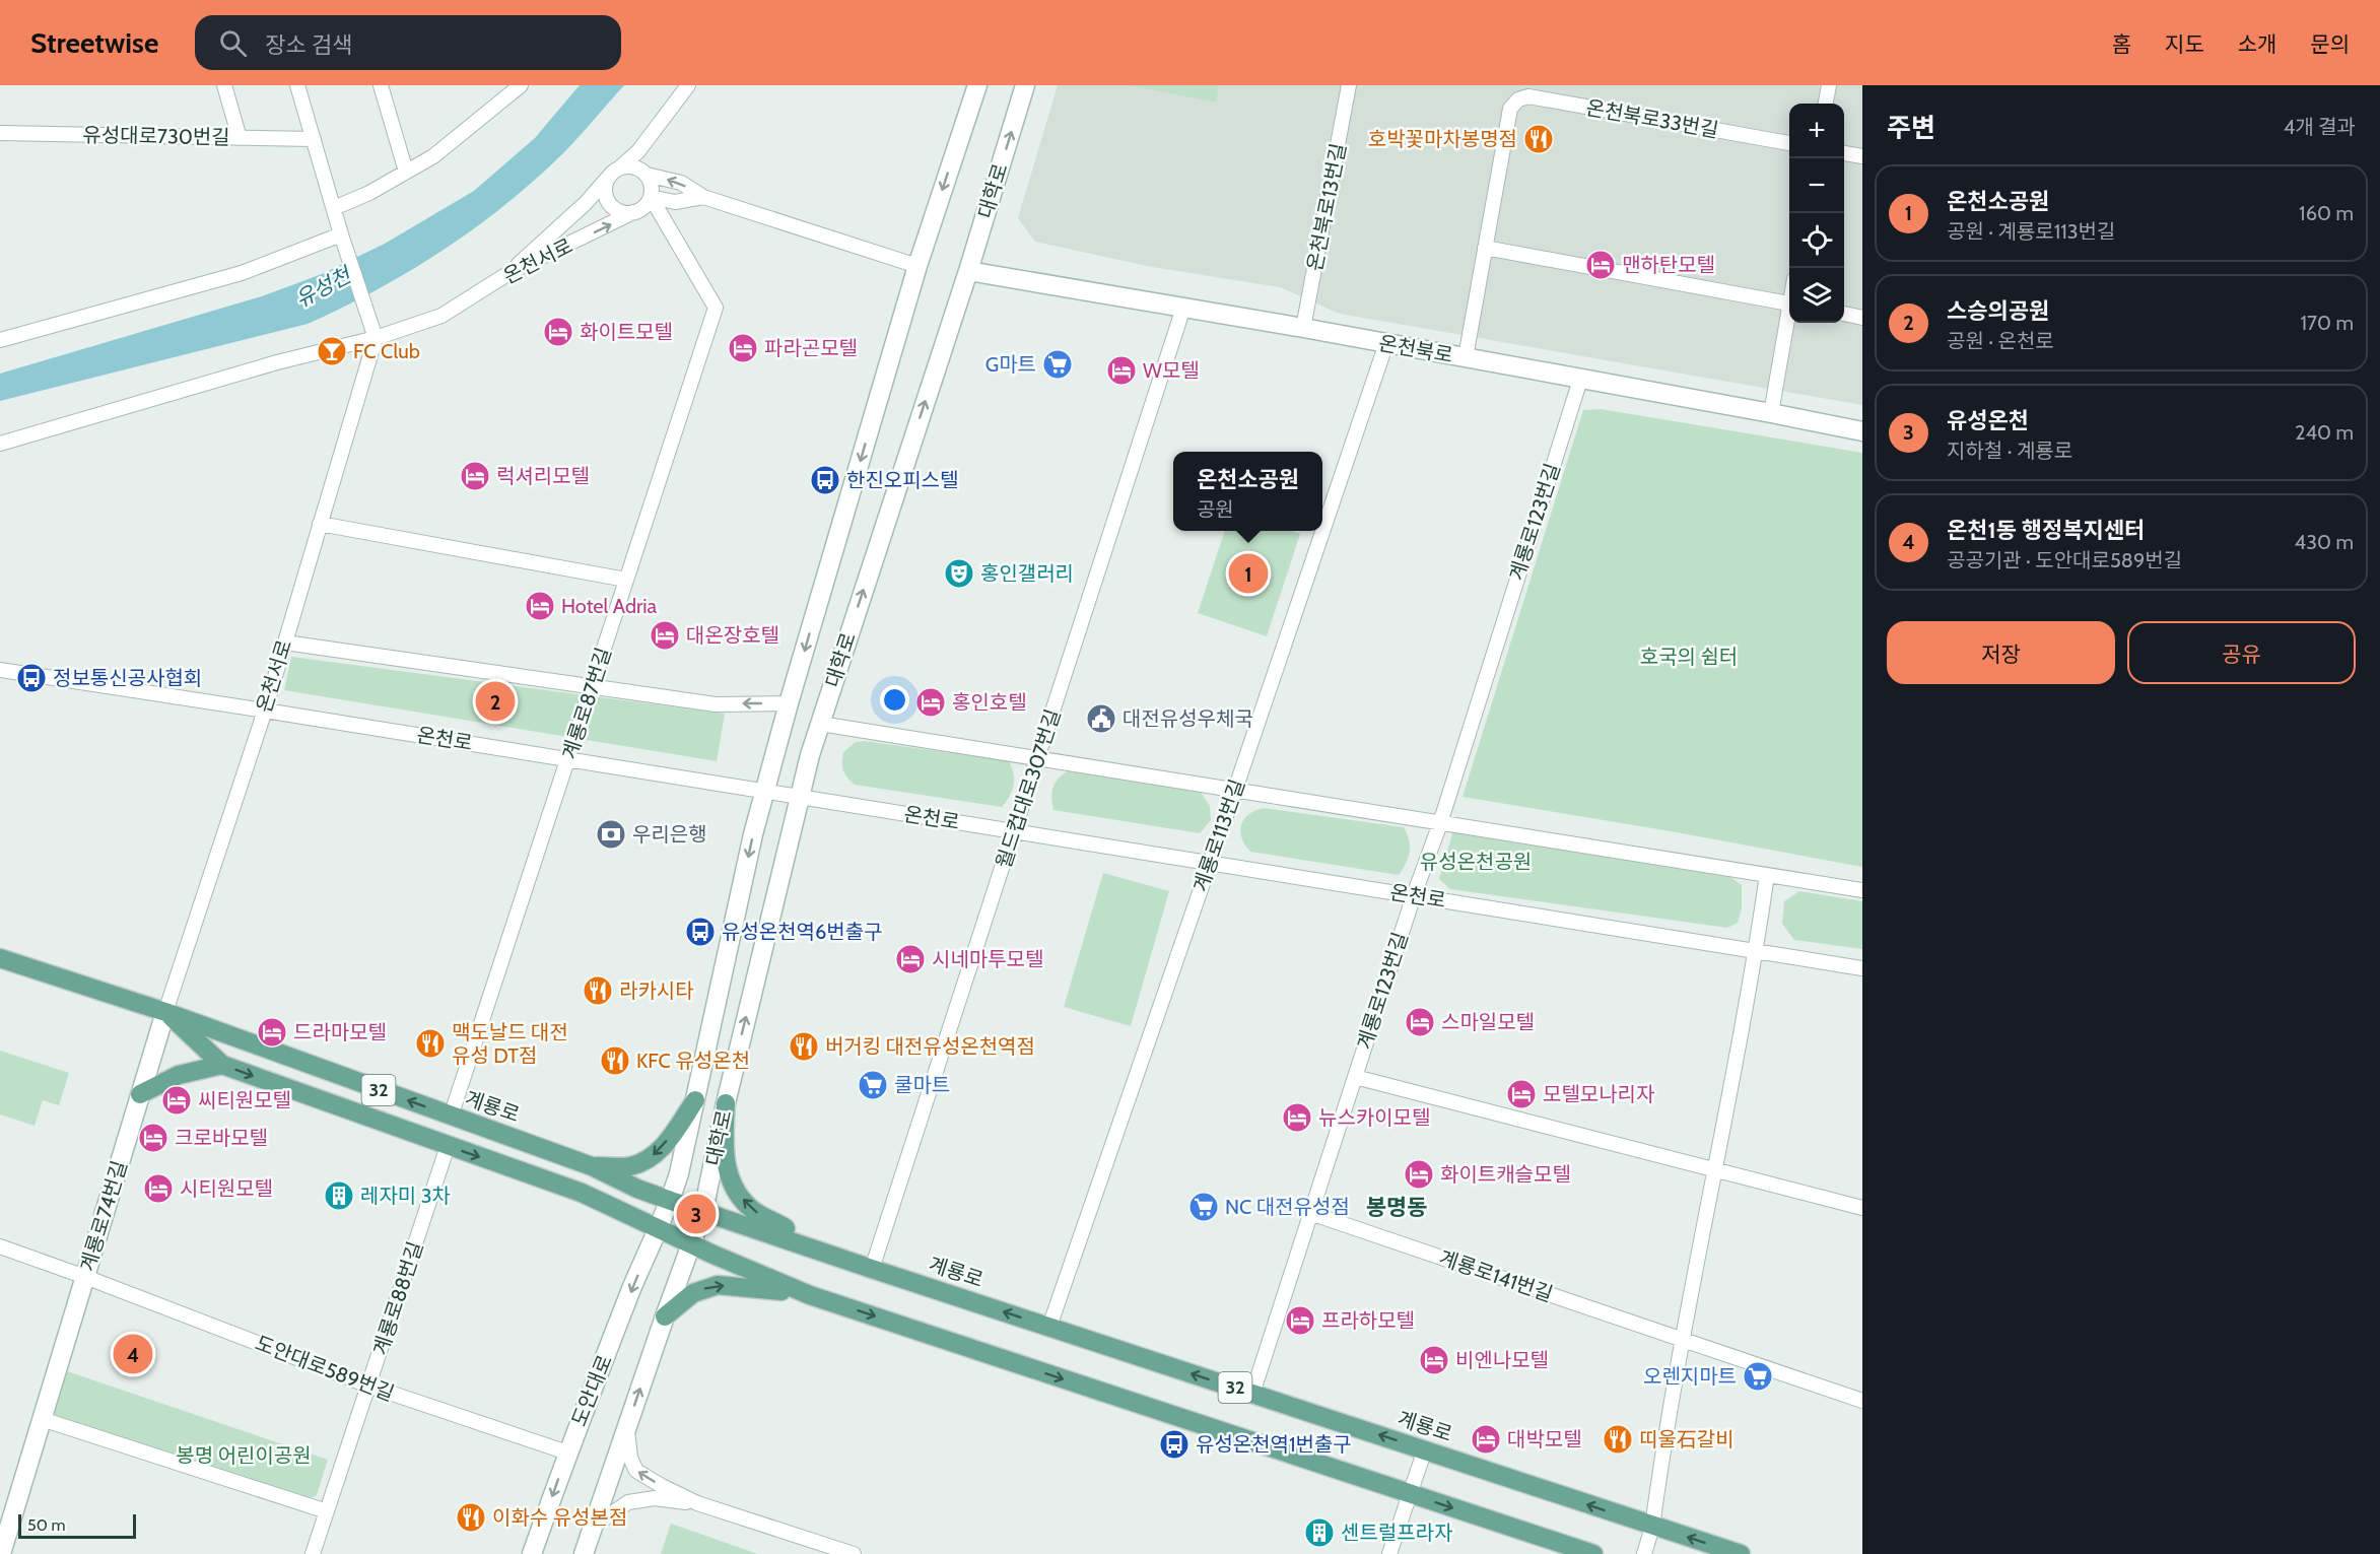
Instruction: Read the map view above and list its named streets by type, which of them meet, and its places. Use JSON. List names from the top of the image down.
{
  "streets": {
    "main road": ["32", "계룡로"],
    "street": [
      "온천북로33번길",
      "유성대로730번길",
      "대학로",
      "온천북로13번길",
      "온천서로",
      "온천북로",
      "계룡로123번길",
      "계룡로87번길",
      "온천로",
      "월드컵대로307번길",
      "계룡로113번길",
      "계룡로74번길",
      "계룡로141번길",
      "계룡로88번길",
      "도안대로589번길",
      "도안대로"
    ]
  },
  "crossings": [
    ["온천북로33번길", "온천북로"],
    ["대학로", "온천북로"],
    ["대학로", "온천로"],
    ["대학로", "계룡로"],
    ["대학로", "도안대로"],
    ["온천북로13번길", "온천북로"],
    ["온천서로", "계룡로87번길"],
    ["온천서로", "온천로"],
    ["온천서로", "계룡로"],
    ["온천서로", "계룡로74번길"],
    ["온천북로", "계룡로123번길"],
    ["온천북로", "월드컵대로307번길"],
    ["온천북로", "계룡로113번길"],
    ["계룡로123번길", "온천로"],
    ["계룡로123번길", "계룡로"],
    ["계룡로123번길", "계룡로141번길"],
    ["계룡로87번길", "온천로"],
    ["계룡로87번길", "계룡로"],
    ["온천로", "월드컵대로307번길"],
    ["온천로", "계룡로113번길"],
    ["월드컵대로307번길", "계룡로"],
    ["계룡로113번길", "계룡로"],
    ["계룡로", "계룡로74번길"],
    ["계룡로", "계룡로88번길"],
    ["계룡로", "도안대로"],
    ["계룡로74번길", "도안대로589번길"],
    ["계룡로88번길", "도안대로589번길"],
    ["도안대로589번길", "도안대로"]
  ],
  "districts": ["봉명동"],
  "water": ["유성천"],
  "parks": ["호국의 쉼터", "유성온천공원", "봉명 어린이공원"],
  "places": {
    "restaurant": [
      "호박꽃마차봉명점",
      "라카시타",
      "맥도날드 대전 유성 DT점",
      "버거킹 대전유성온천역점",
      "KFC 유성온천",
      "띠울石갈비",
      "이화수 유성본점"
    ],
    "hotel": [
      "맨하탄모텔",
      "화이트모텔",
      "파라곤모텔",
      "W모텔",
      "럭셔리모텔",
      "Hotel Adria",
      "대온장호텔",
      "홍인호텔",
      "시네마투모텔",
      "스마일모텔",
      "드라마모텔",
      "모텔모나리자",
      "씨티원모텔",
      "뉴스카이모텔",
      "크로바모텔",
      "화이트캐슬모텔",
      "시티원모텔",
      "프라하모텔",
      "비엔나모텔",
      "대박모텔"
    ],
    "bar": ["FC Club"],
    "supermarket": [
      "G마트",
      "쿨마트",
      "NC 대전유성점",
      "오렌지마트"
    ],
    "bus stop": [
      "한진오피스텔",
      "정보통신공사협회",
      "유성온천역6번출구",
      "유성온천역1번출구"
    ],
    "theatre": ["홍인갤러리"],
    "public building": ["대전유성우체국"],
    "bank": ["우리은행"],
    "building": ["레자미 3차", "센트럴프라자"]
  },
  "scale_bar": "50 m",
  "page": {
    "header": "Streetwise",
    "search": "장소 검색",
    "nav": [
      "홈",
      "지도",
      "소개",
      "문의"
    ],
    "heading": ["주변", "4개 결과"],
    "map_buttons": ["+", "−"],
    "list": [
      {
        "mark": "1",
        "name": "온천소공원",
        "note": "공원 · 계룡로113번길",
        "value": "160 m"
      },
      {
        "mark": "2",
        "name": "스승의공원",
        "note": "공원 · 온천로",
        "value": "170 m"
      },
      {
        "mark": "3",
        "name": "유성온천",
        "note": "지하철 · 계룡로",
        "value": "240 m"
      },
      {
        "mark": "4",
        "name": "온천1동 행정복지센터",
        "note": "공공기관 · 도안대로589번길",
        "value": "430 m"
      }
    ],
    "popup": ["온천소공원", "공원"],
    "pins": [
      "1",
      "2",
      "3",
      "4"
    ],
    "buttons": ["저장", "공유"],
    "scale": "50 m"
  }
}
